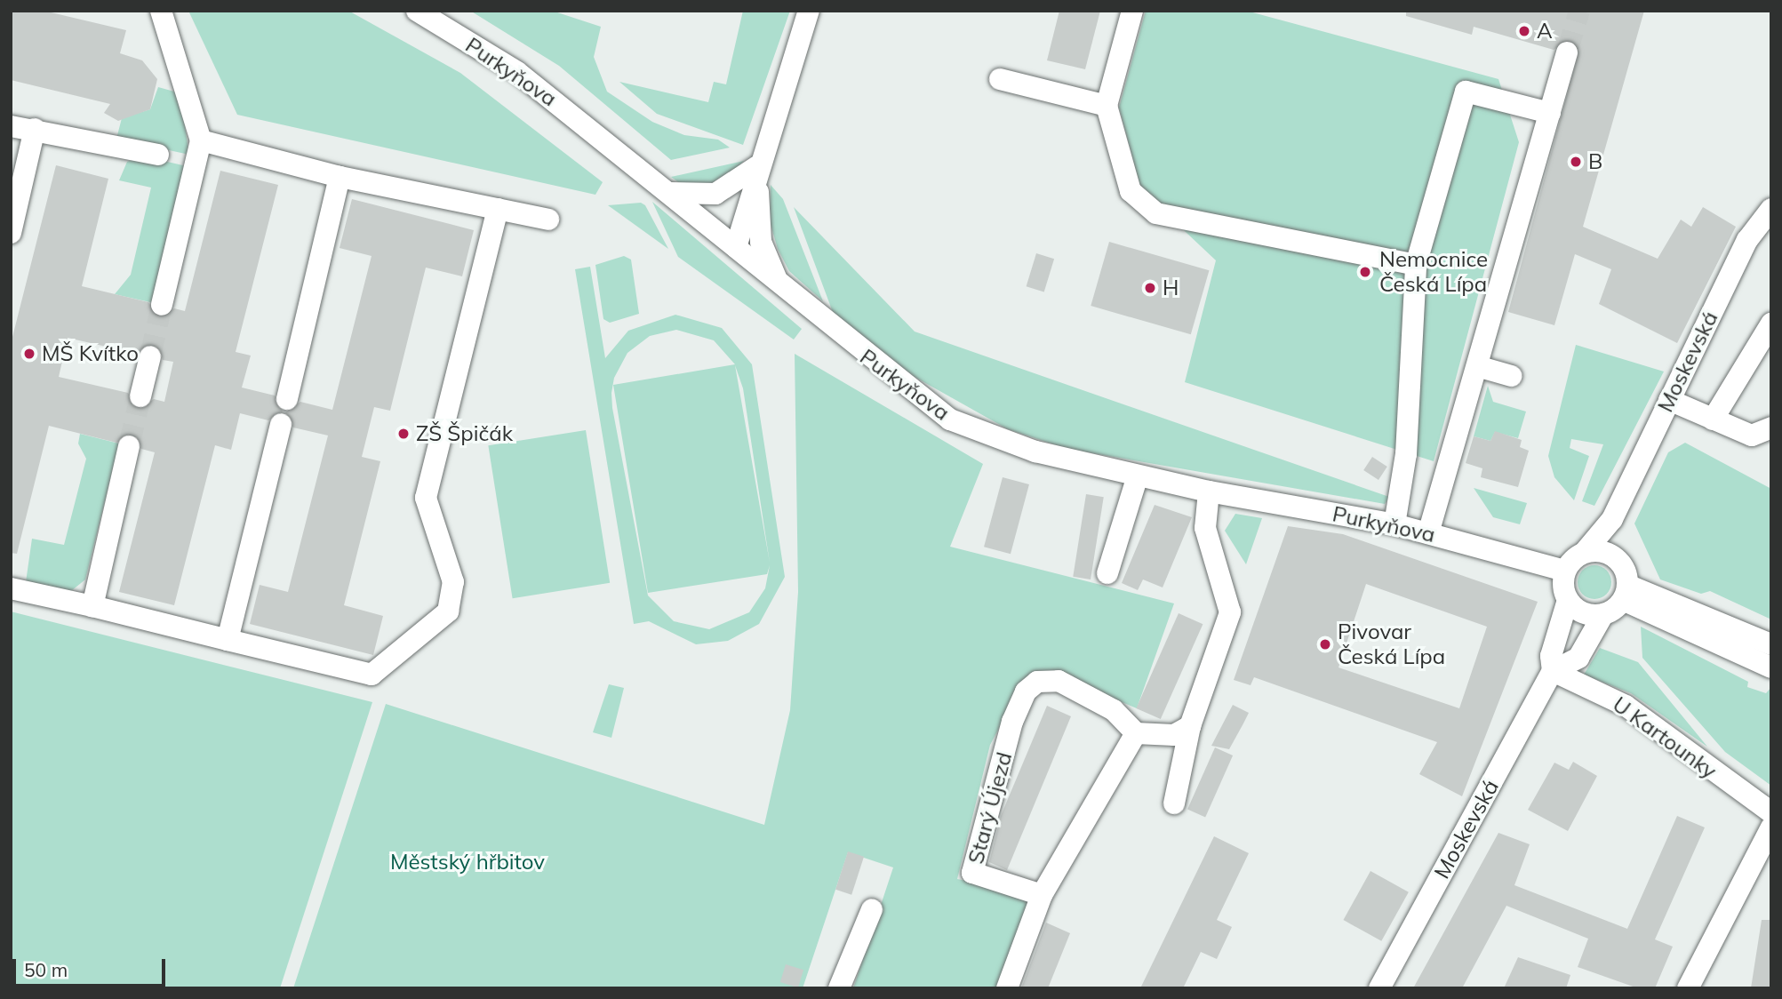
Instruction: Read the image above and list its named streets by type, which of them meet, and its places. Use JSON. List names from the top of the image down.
{
  "streets": {
    "street": [
      "Purkyňova",
      "Moskevská",
      "U Kartounky",
      "Starý Újezd"
    ]
  },
  "crossings": [
    ["Purkyňova", "Moskevská"],
    ["Moskevská", "U Kartounky"]
  ],
  "parks": ["Městský hřbitov"],
  "places": [
    "A",
    "B",
    "Nemocnice Česká Lípa",
    "H",
    "MŠ Kvítko",
    "ZŠ Špičák",
    "Pivovar Česká Lípa"
  ],
  "scale_bar": "50 m"
}
